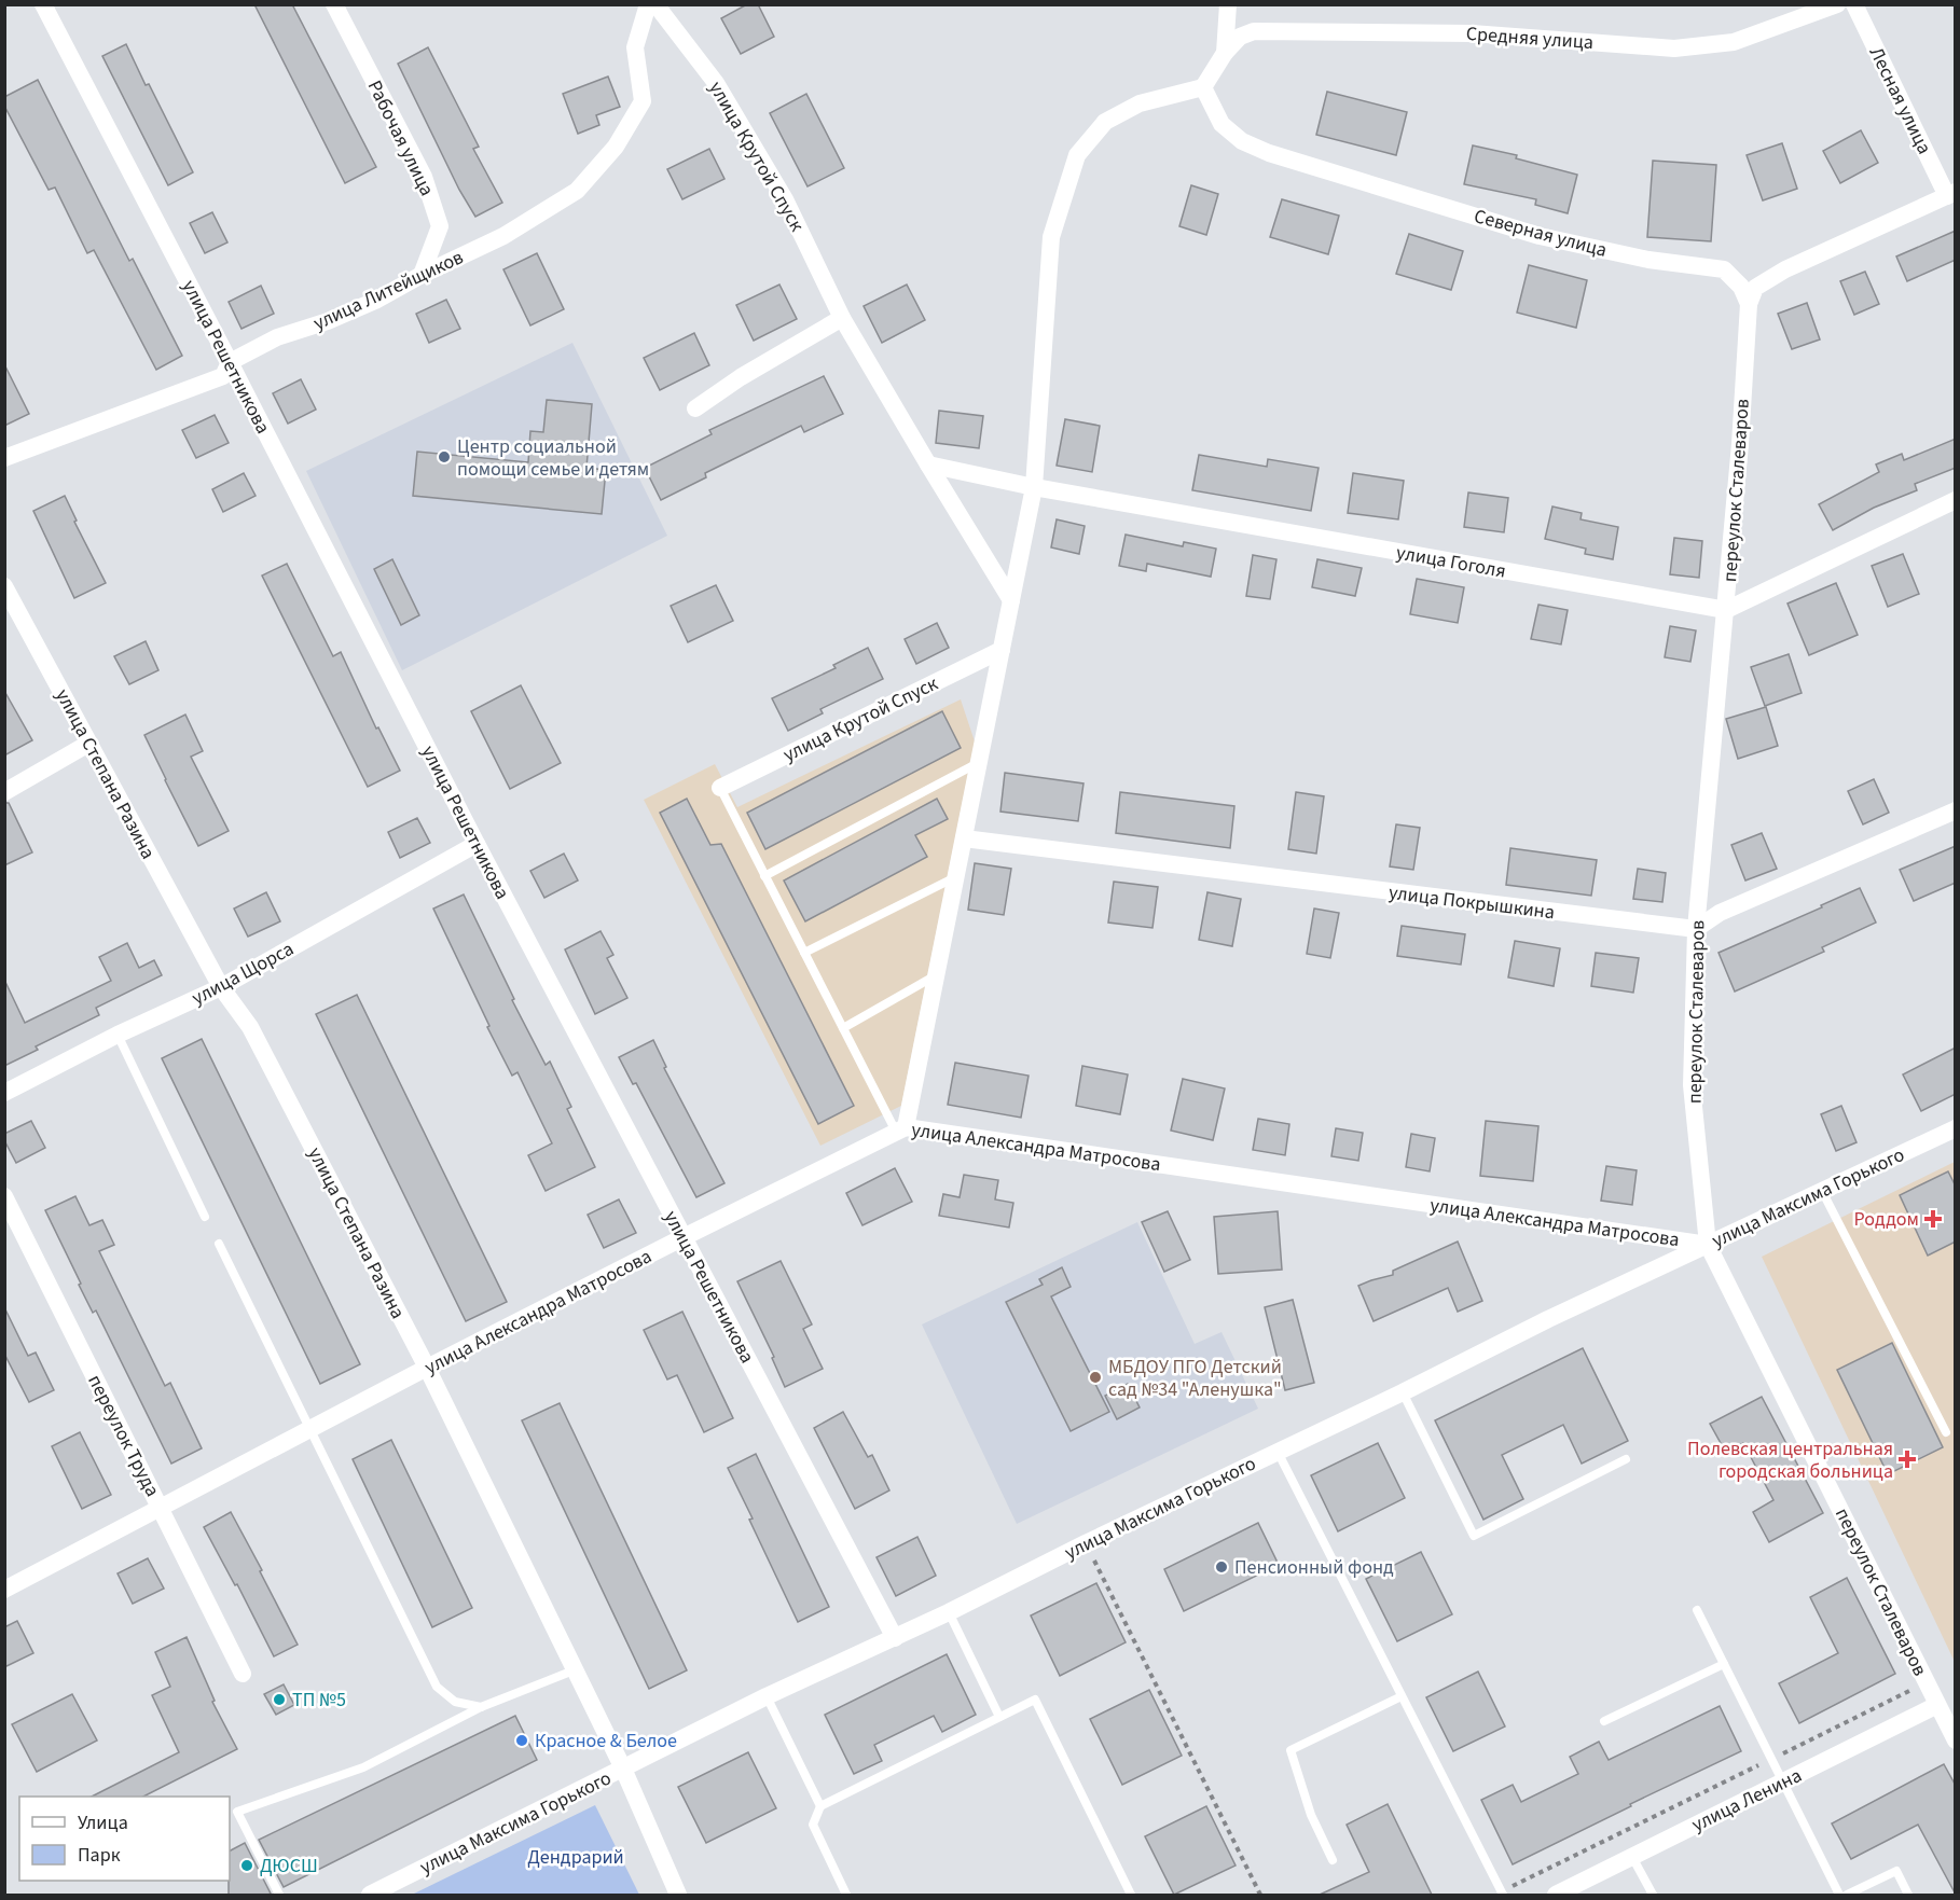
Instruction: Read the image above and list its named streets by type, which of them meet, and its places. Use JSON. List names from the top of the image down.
{
  "streets": {
    "street": [
      "Средняя улица",
      "Лесная улица",
      "Рабочая улица",
      "улица Крутой Спуск",
      "Северная улица",
      "улица Литейщиков",
      "улица Решетникова",
      "переулок Сталеваров",
      "улица Гоголя",
      "улица Степана Разина",
      "улица Покрышкина",
      "улица Щорса",
      "улица Александра Матросова",
      "улица Максима Горького",
      "переулок Труда",
      "улица Ленина"
    ]
  },
  "crossings": [
    ["Рабочая улица", "улица Литейщиков"],
    ["улица Крутой Спуск", "улица Гоголя"],
    ["Северная улица", "переулок Сталеваров"],
    ["улица Литейщиков", "улица Решетникова"],
    ["улица Решетникова", "улица Щорса"],
    ["улица Решетникова", "улица Александра Матросова"],
    ["улица Решетникова", "улица Максима Горького"],
    ["переулок Сталеваров", "улица Гоголя"],
    ["переулок Сталеваров", "улица Покрышкина"],
    ["переулок Сталеваров", "улица Александра Матросова"],
    ["переулок Сталеваров", "улица Максима Горького"],
    ["переулок Сталеваров", "улица Ленина"],
    ["улица Степана Разина", "улица Щорса"],
    ["улица Степана Разина", "улица Александра Матросова"],
    ["улица Степана Разина", "улица Максима Горького"],
    ["улица Александра Матросова", "улица Максима Горького"],
    ["улица Александра Матросова", "переулок Труда"]
  ],
  "parks": ["Дендрарий"],
  "places": {
    "other": [
      "Центр социальной помощи семье и детям",
      "МБДОУ ПГО Детский сад №34 \"Аленушка\"",
      "Пенсионный фонд",
      "ТП №5",
      "Красное & Белое",
      "ДЮСШ"
    ],
    "health": ["Роддом", "Полевская центральная городская больница"]
  },
  "legend": ["Улица", "Парк"]
}
